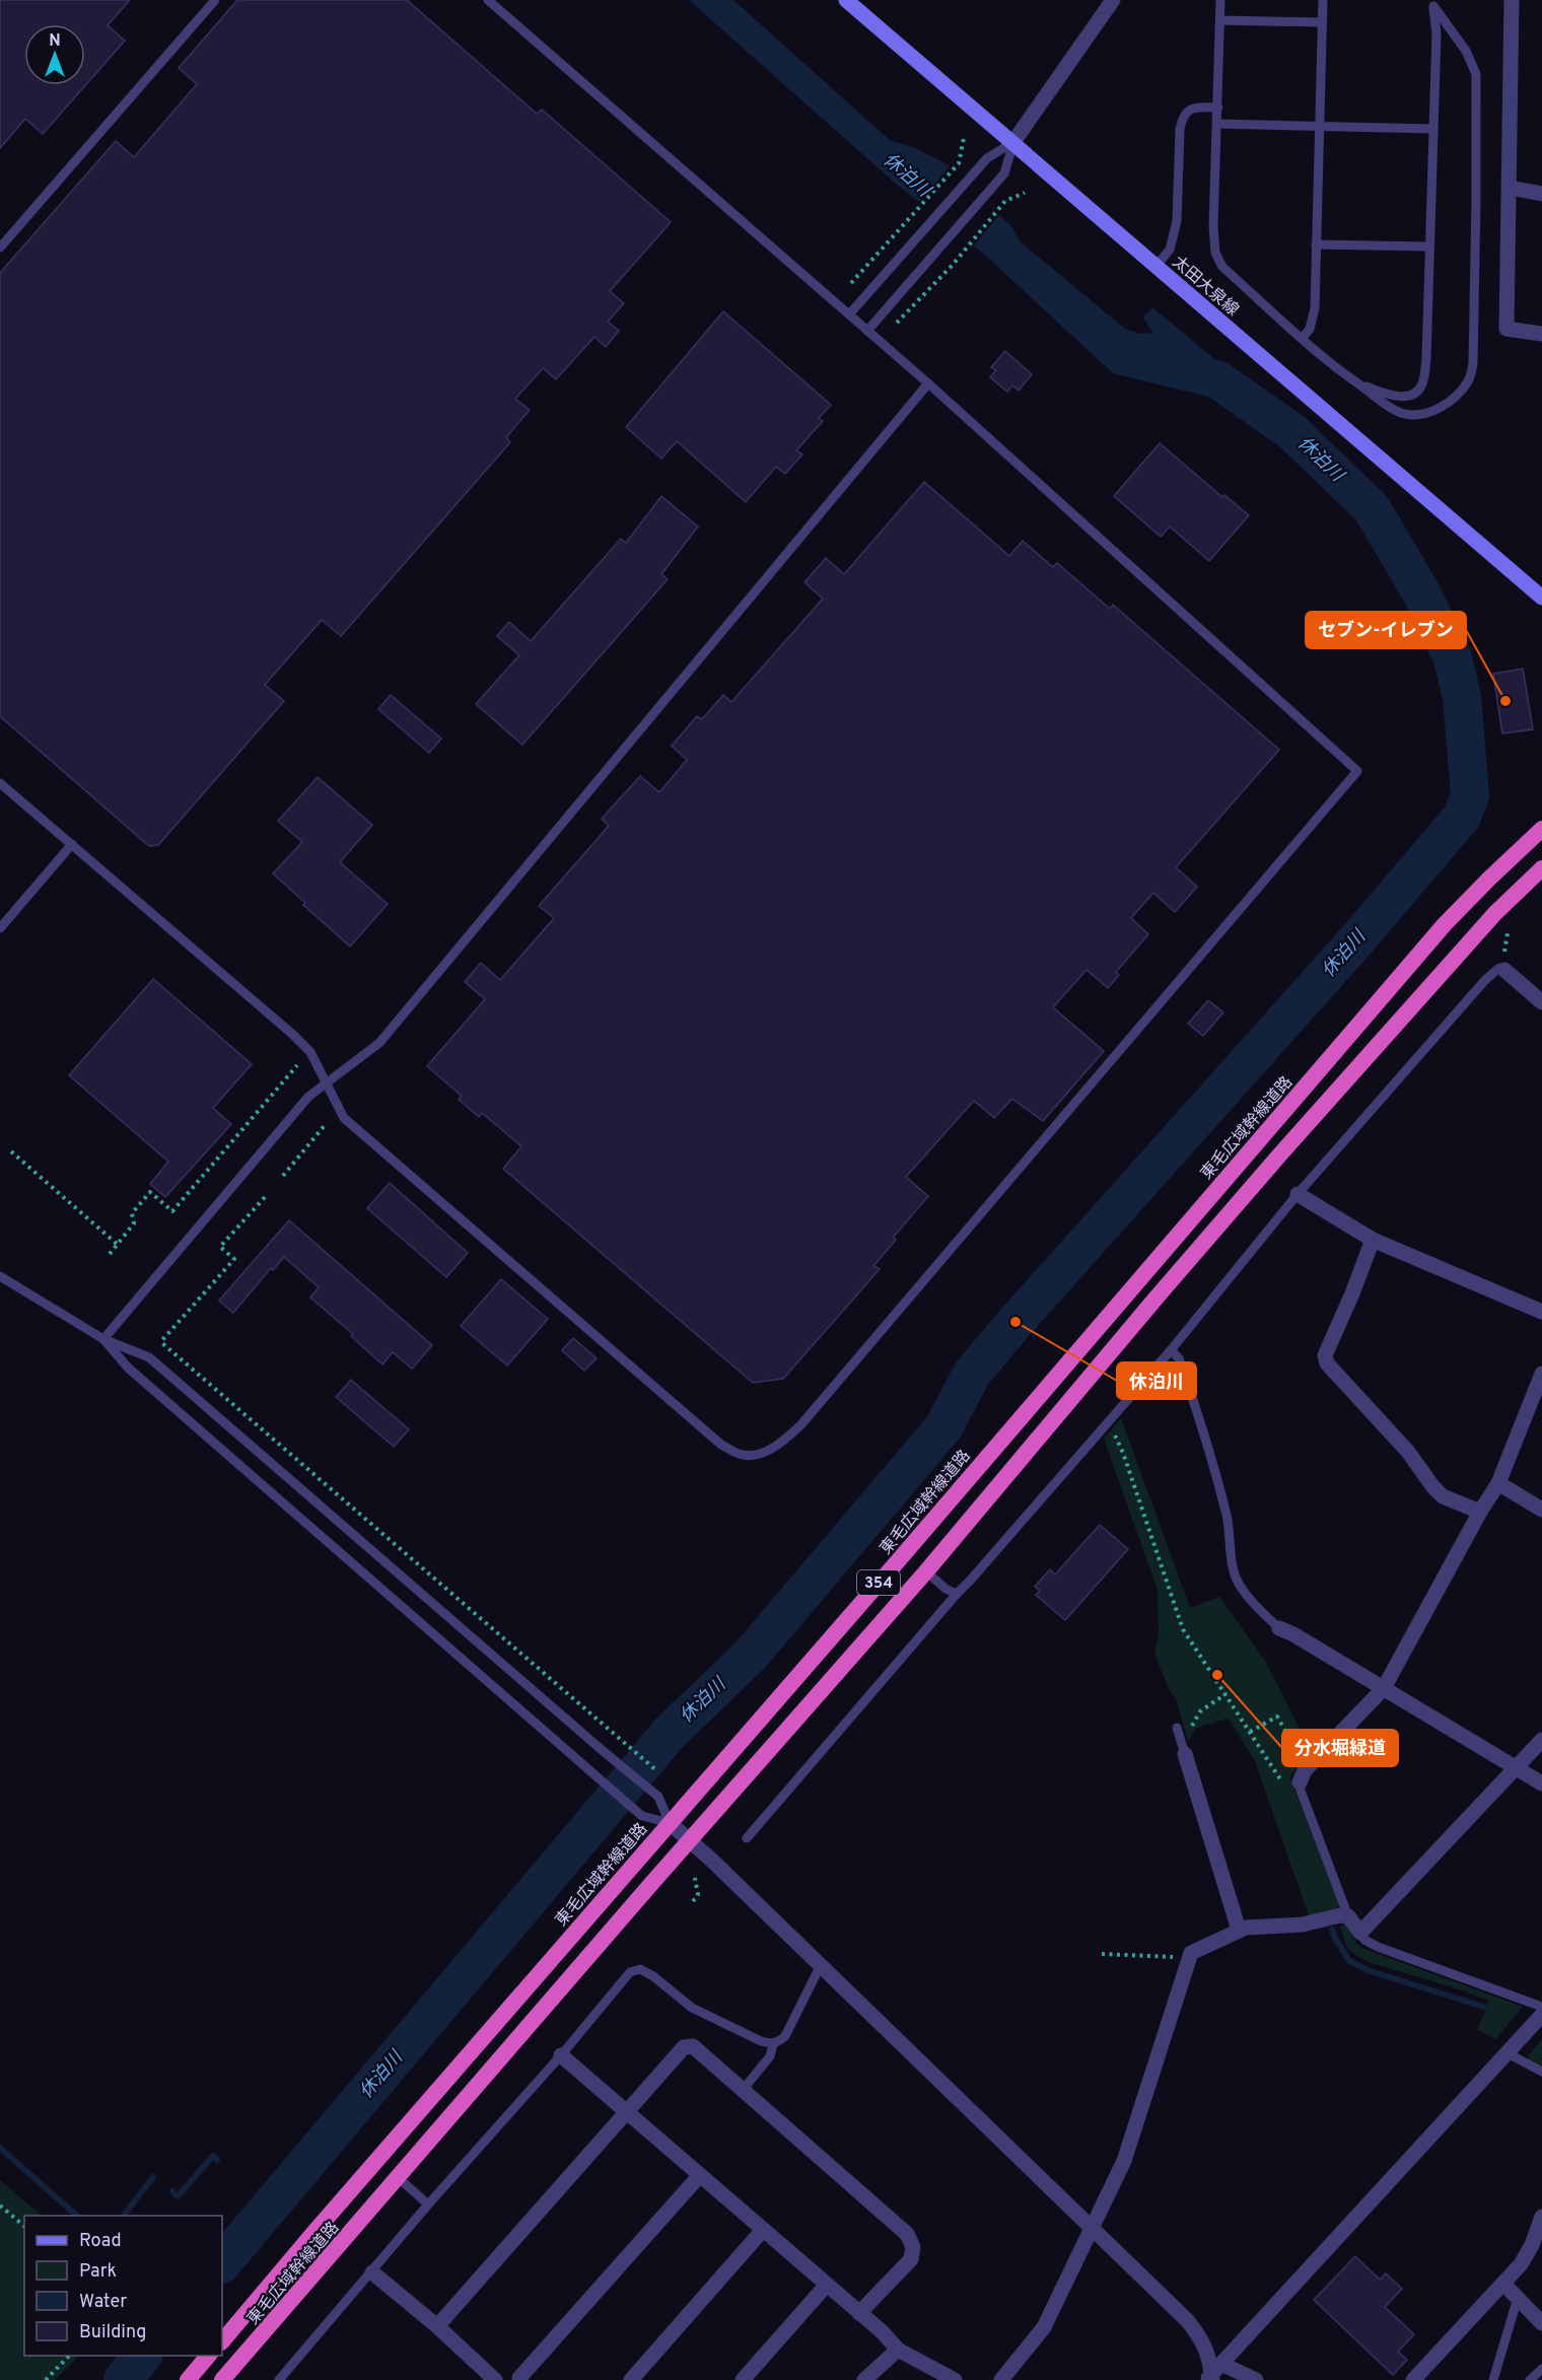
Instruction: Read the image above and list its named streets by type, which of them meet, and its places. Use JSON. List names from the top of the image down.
{
  "streets": {
    "highway": ["東毛広域幹線道路", "354"],
    "main road": ["太田大泉線"]
  },
  "water": ["休泊川"],
  "places": ["セブン-イレブン", "休泊川", "分水堀緑道"],
  "legend": [
    "Road",
    "Park",
    "Water",
    "Building"
  ],
  "north": "top"
}
